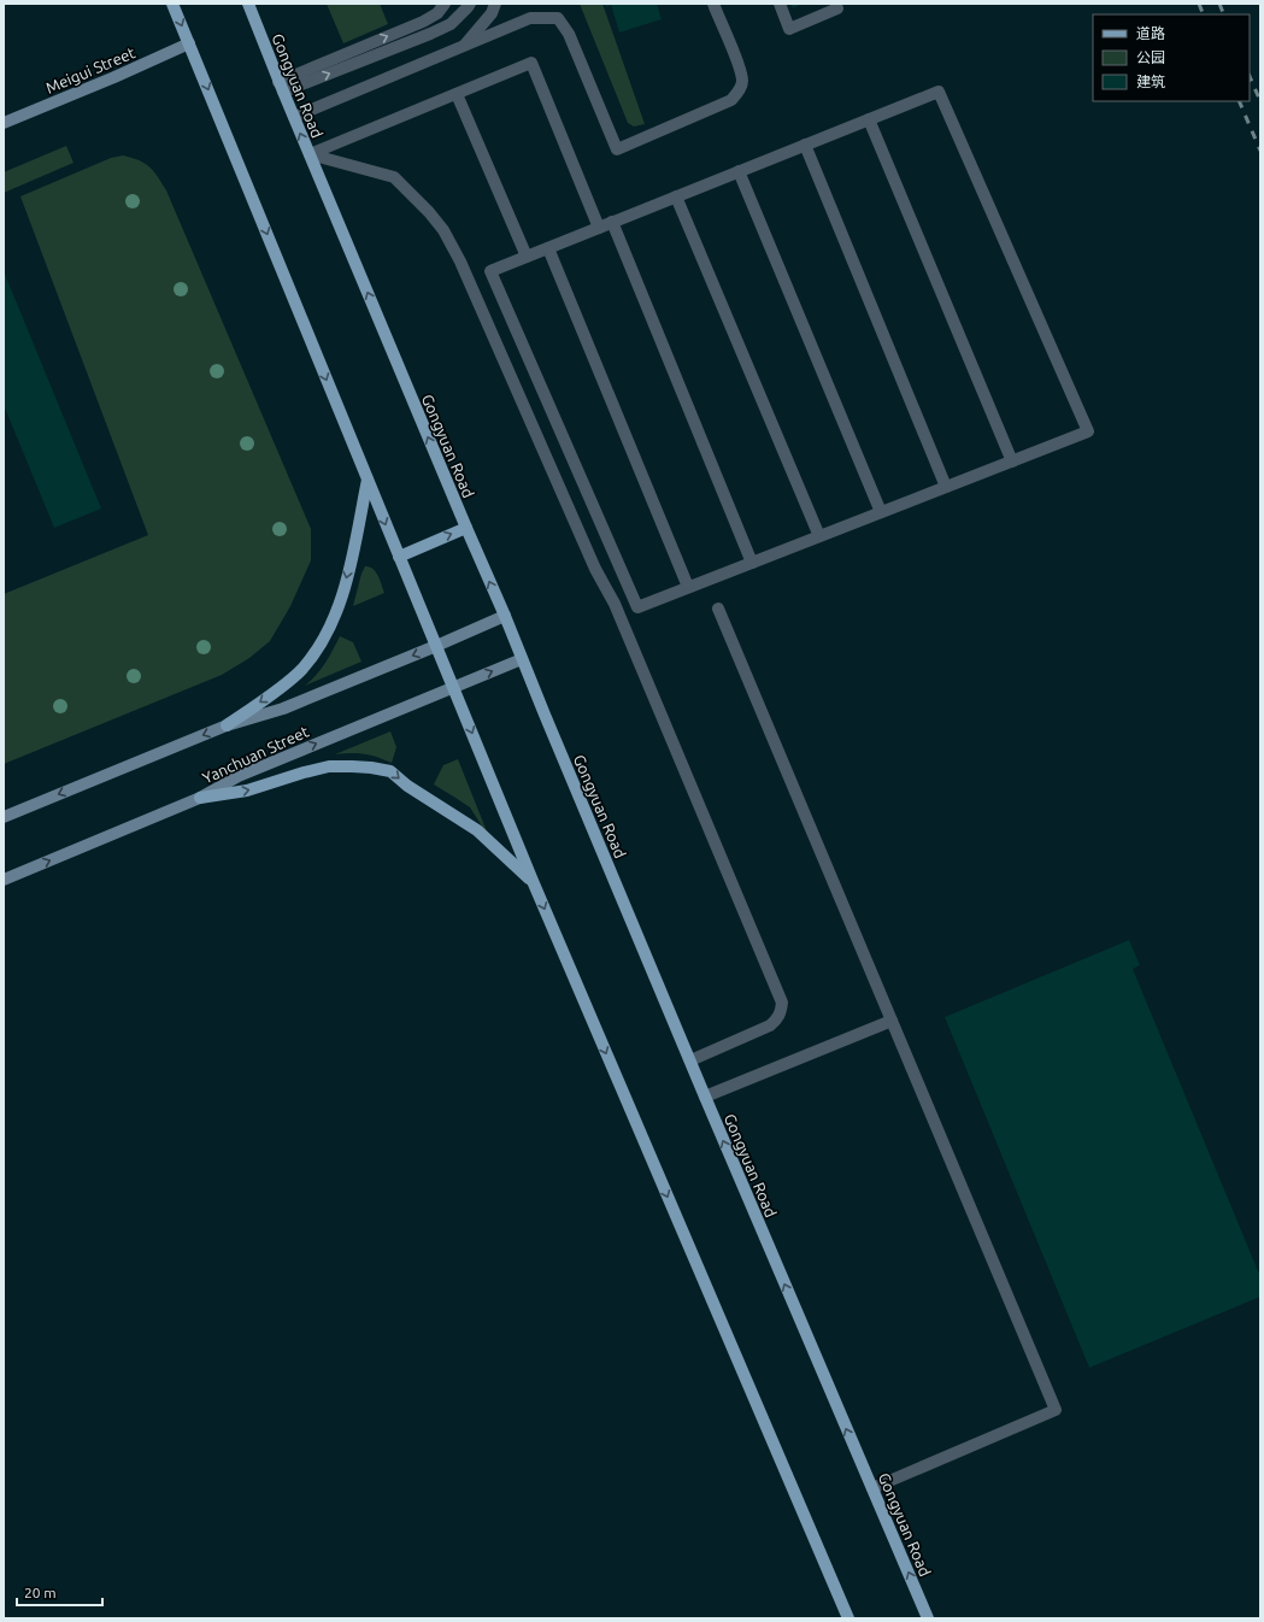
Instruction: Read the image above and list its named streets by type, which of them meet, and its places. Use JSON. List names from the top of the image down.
{
  "streets": {
    "main road": ["Meigui Street", "Gongyuan Road", "Yanchuan Street"]
  },
  "crossings": [
    ["Gongyuan Road", "Yanchuan Street"]
  ],
  "legend": ["道路", "公园", "建筑"],
  "scale_bar": "20 m"
}
